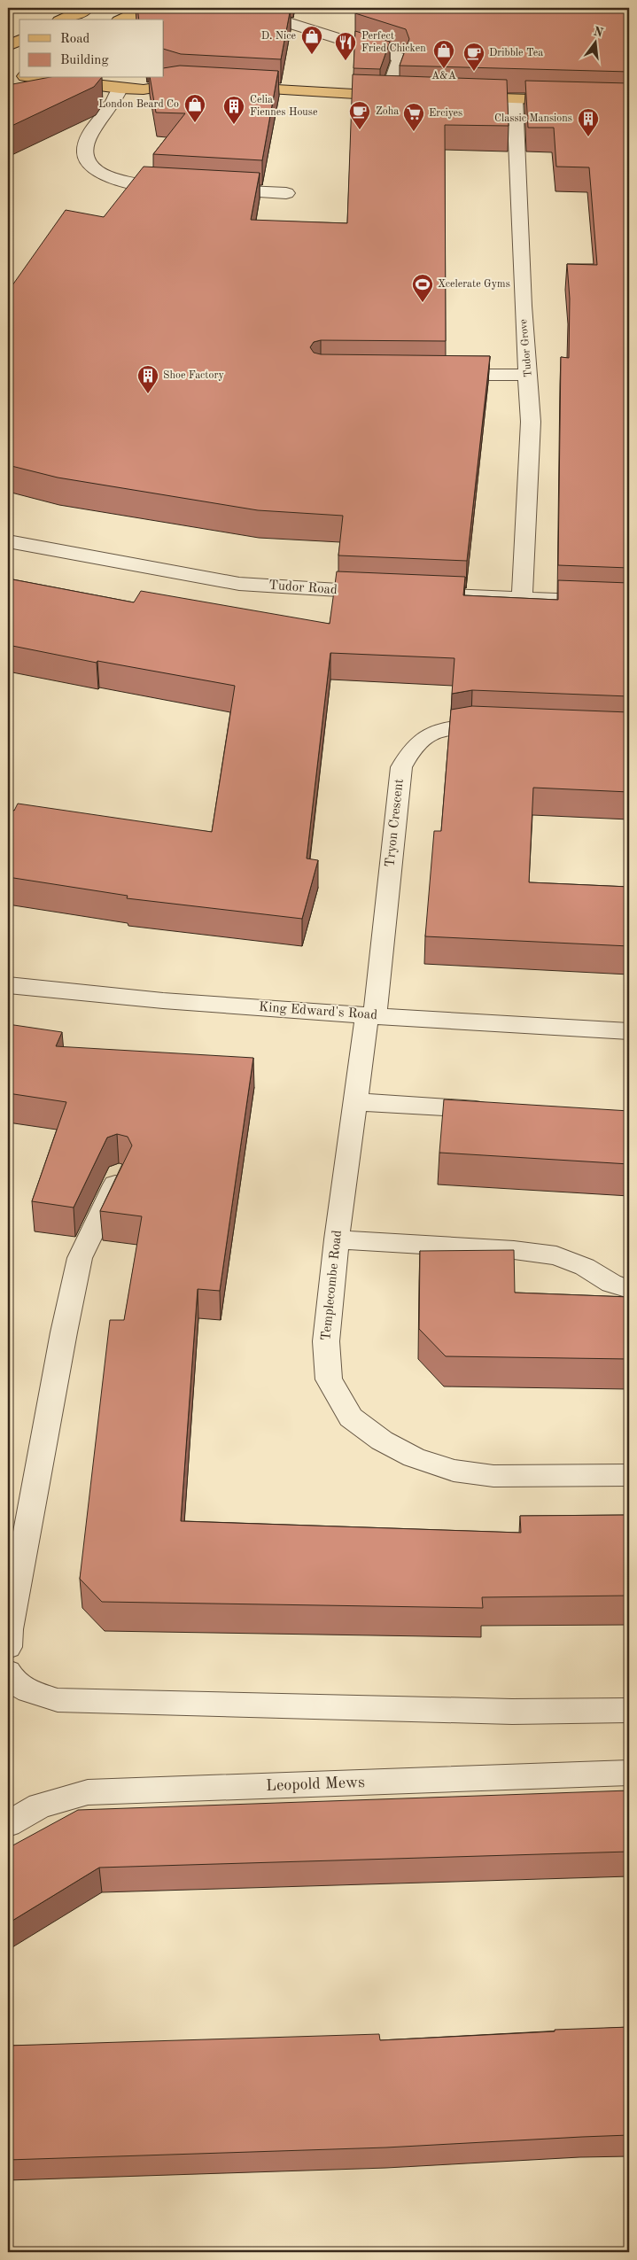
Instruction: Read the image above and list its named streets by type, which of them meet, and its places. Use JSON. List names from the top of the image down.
{
  "streets": {
    "street": [
      "Tudor Grove",
      "Tudor Road",
      "Tryon Crescent",
      "King Edward's Road",
      "Templecombe Road",
      "Leopold Mews"
    ]
  },
  "crossings": [
    ["Tryon Crescent", "King Edward's Road"],
    ["Tryon Crescent", "Templecombe Road"],
    ["King Edward's Road", "Templecombe Road"]
  ],
  "places": {
    "shop": ["D. Nice", "A&A", "London Beard Co"],
    "restaurant": ["Perfect Fried Chicken"],
    "cafe": ["Dribble Tea", "Zoha"],
    "building": ["Celia Fiennes House", "Classic Mansions", "Shoe Factory"],
    "supermarket": ["Erciyes"],
    "sports": ["Xcelerate Gyms"]
  },
  "legend": ["Road", "Building"],
  "north": "top"
}
